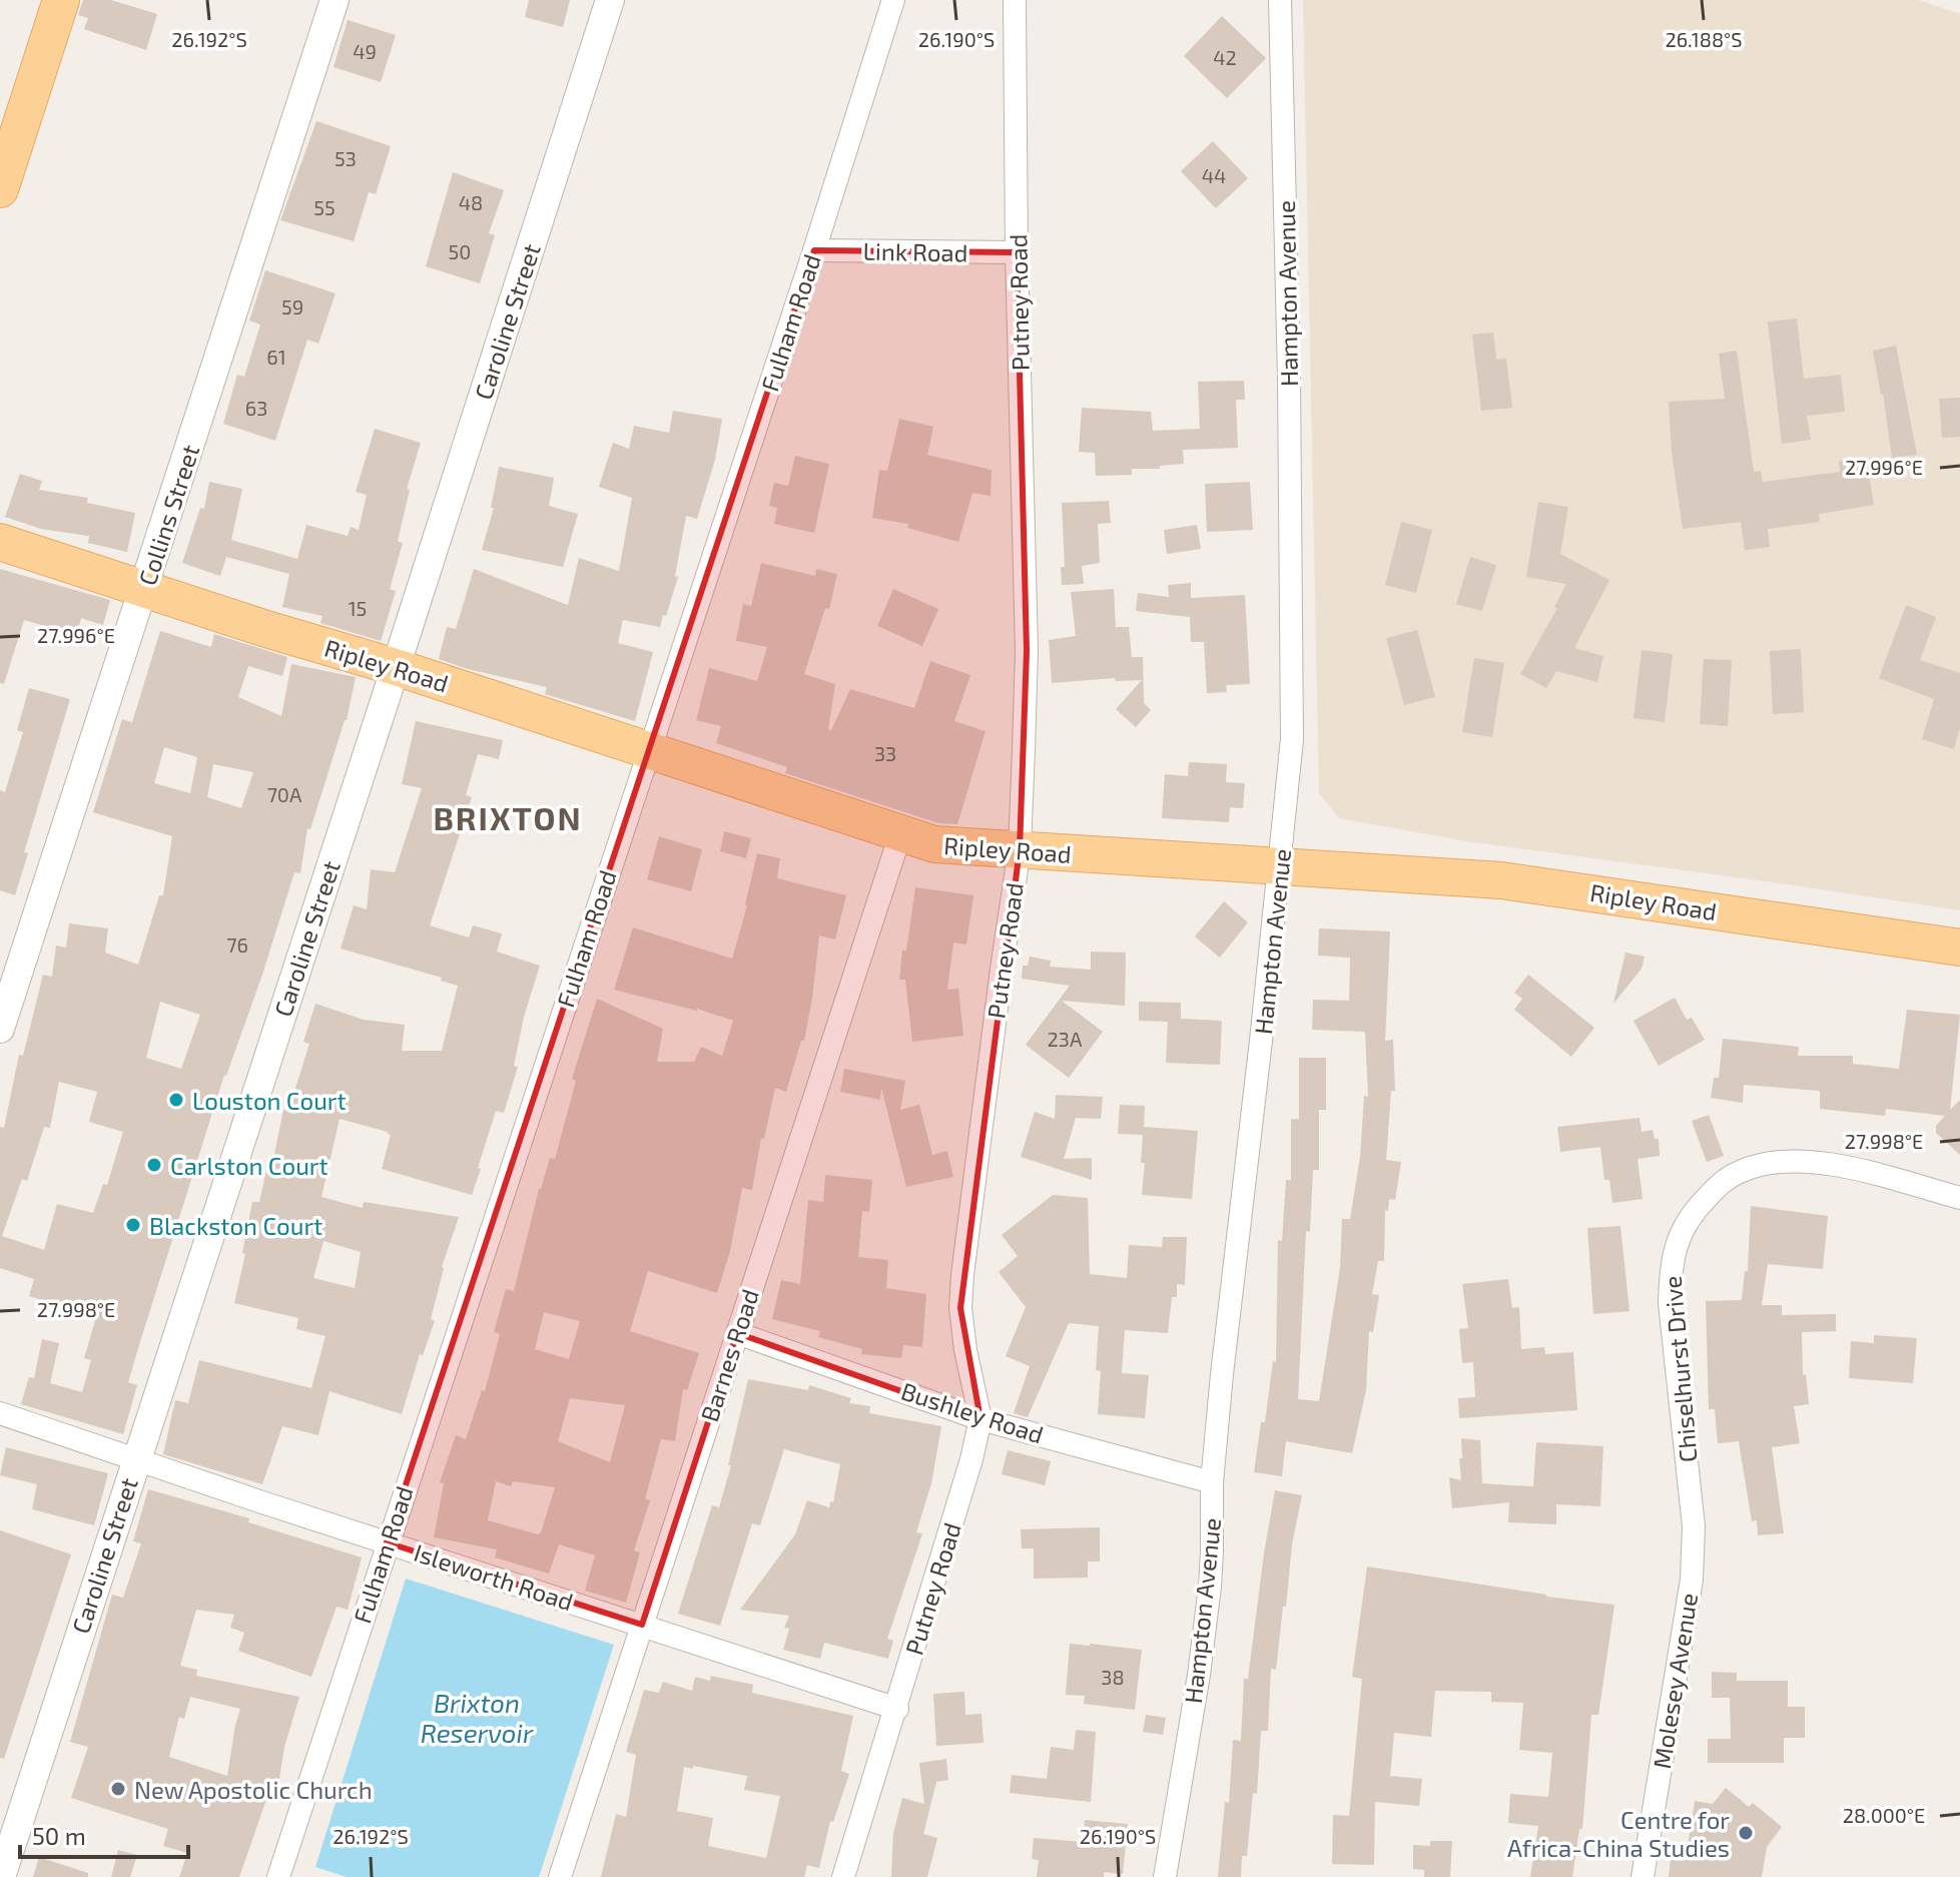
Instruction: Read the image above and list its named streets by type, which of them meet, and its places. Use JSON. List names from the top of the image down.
{
  "streets": {
    "main road": ["Ripley Road"],
    "street": [
      "Link Road",
      "Hampton Avenue",
      "Putney Road",
      "Caroline Street",
      "Fulham Road",
      "Collins Street",
      "Barnes Road",
      "Chiselhurst Drive",
      "Bushley Road",
      "Isleworth Road",
      "Molesey Avenue"
    ]
  },
  "crossings": [
    ["Link Road", "Putney Road"],
    ["Link Road", "Fulham Road"],
    ["Hampton Avenue", "Ripley Road"],
    ["Hampton Avenue", "Bushley Road"],
    ["Putney Road", "Ripley Road"],
    ["Putney Road", "Bushley Road"],
    ["Putney Road", "Isleworth Road"],
    ["Caroline Street", "Ripley Road"],
    ["Caroline Street", "Isleworth Road"],
    ["Fulham Road", "Ripley Road"],
    ["Fulham Road", "Isleworth Road"],
    ["Collins Street", "Ripley Road"],
    ["Ripley Road", "Barnes Road"],
    ["Barnes Road", "Bushley Road"],
    ["Barnes Road", "Isleworth Road"],
    ["Chiselhurst Drive", "Molesey Avenue"]
  ],
  "districts": ["BRIXTON"],
  "water": ["Brixton Reservoir"],
  "places": [
    "Louston Court",
    "Carlston Court",
    "Blackston Court",
    "New Apostolic Church",
    "Centre for Africa-China Studies"
  ],
  "house_numbers": [
    "49",
    "42",
    "53",
    "44",
    "48",
    "55",
    "50",
    "59",
    "61",
    "63",
    "15",
    "33",
    "70A",
    "76",
    "23A",
    "38"
  ],
  "scale_bar": "50 m",
  "coordinates": [
    "26.192°S",
    "26.190°S",
    "26.188°S",
    "27.996°E",
    "27.998°E",
    "28.000°E"
  ]
}
